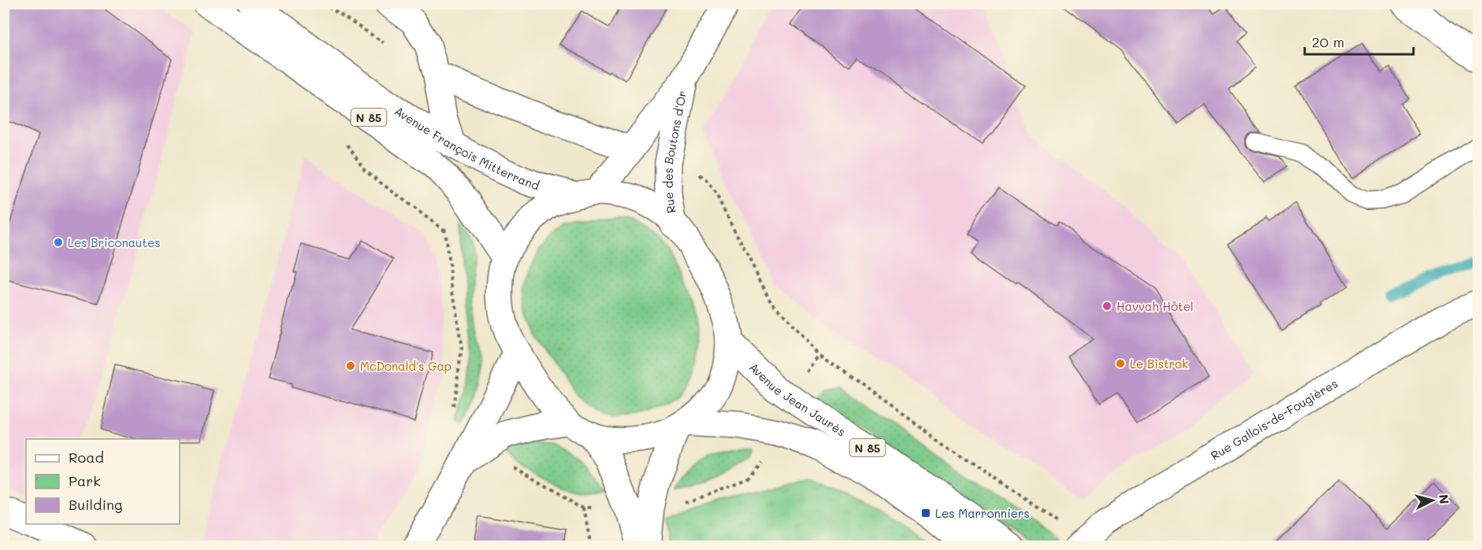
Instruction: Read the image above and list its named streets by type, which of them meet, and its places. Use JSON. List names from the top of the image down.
{
  "streets": {
    "main road": [
      "N 85",
      "Avenue François Mitterrand",
      "Rue des Boutons d'Or",
      "Avenue Jean Jaurès",
      "Rue Gallois-de-Fougières"
    ]
  },
  "crossings": [
    ["Avenue François Mitterrand", "Rue des Boutons d'Or"]
  ],
  "places": {
    "other": [
      "Les Briconautes",
      "Havvah Hôtel",
      "Le Bistrok",
      "McDonald's Gap"
    ],
    "transit": ["Les Marronniers"]
  },
  "legend": ["Road", "Park", "Building"],
  "scale_bar": "20 m",
  "north": "right"
}
